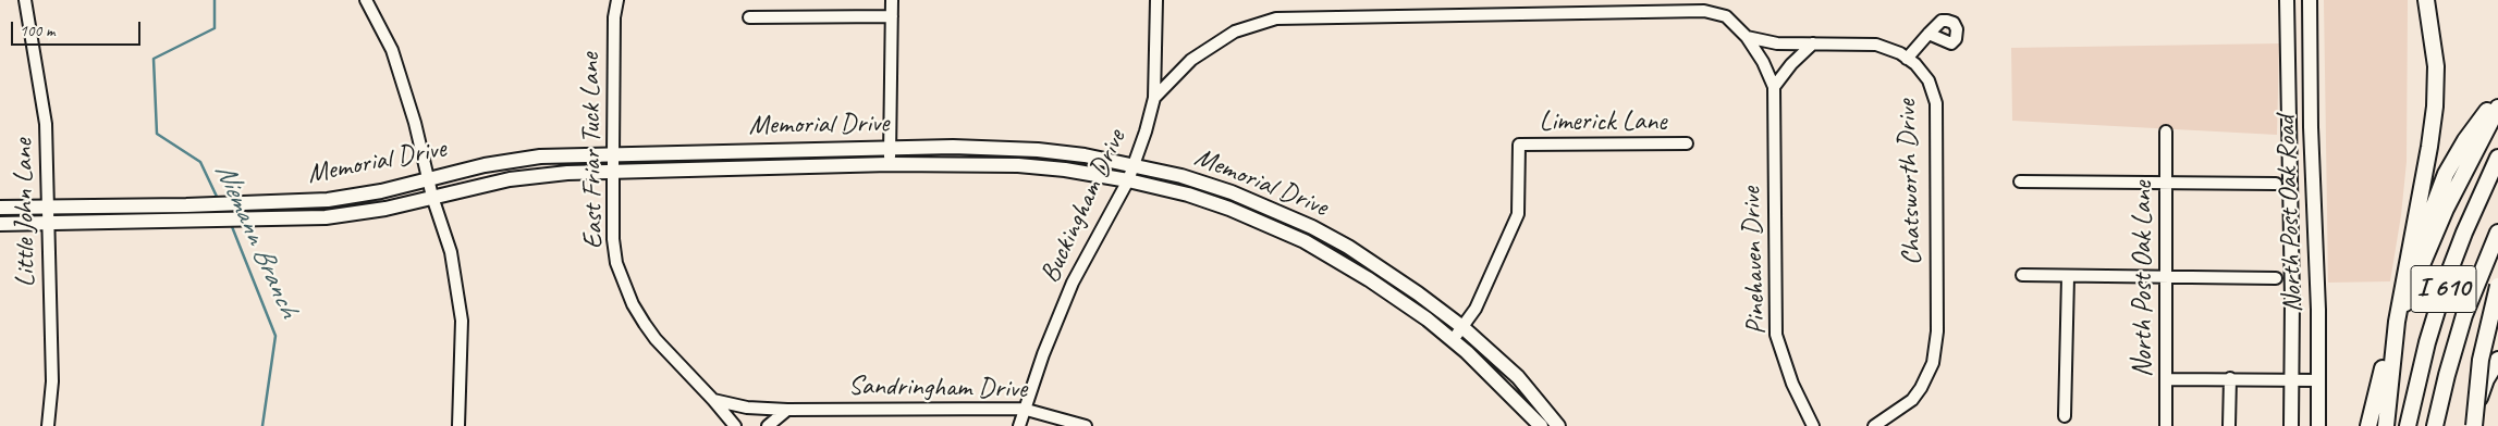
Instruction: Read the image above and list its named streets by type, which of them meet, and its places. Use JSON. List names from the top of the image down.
{
  "streets": {
    "highway": ["I 610"],
    "main road": ["Memorial Drive", "North Post Oak Road"],
    "street": [
      "Limerick Lane",
      "East Friar Tuck Lane",
      "Chatsworth Drive",
      "Buckingham Drive",
      "Little John Lane",
      "Pinehaven Drive",
      "North Post Oak Lane",
      "Sandringham Drive"
    ]
  },
  "crossings": [
    ["Limerick Lane", "Memorial Drive"],
    ["Memorial Drive", "East Friar Tuck Lane"],
    ["Memorial Drive", "Buckingham Drive"],
    ["Memorial Drive", "Little John Lane"],
    ["East Friar Tuck Lane", "Sandringham Drive"],
    ["Chatsworth Drive", "Pinehaven Drive"],
    ["Buckingham Drive", "Sandringham Drive"]
  ],
  "water": ["Niemann Branch"],
  "scale_bar": "100 m"
}
